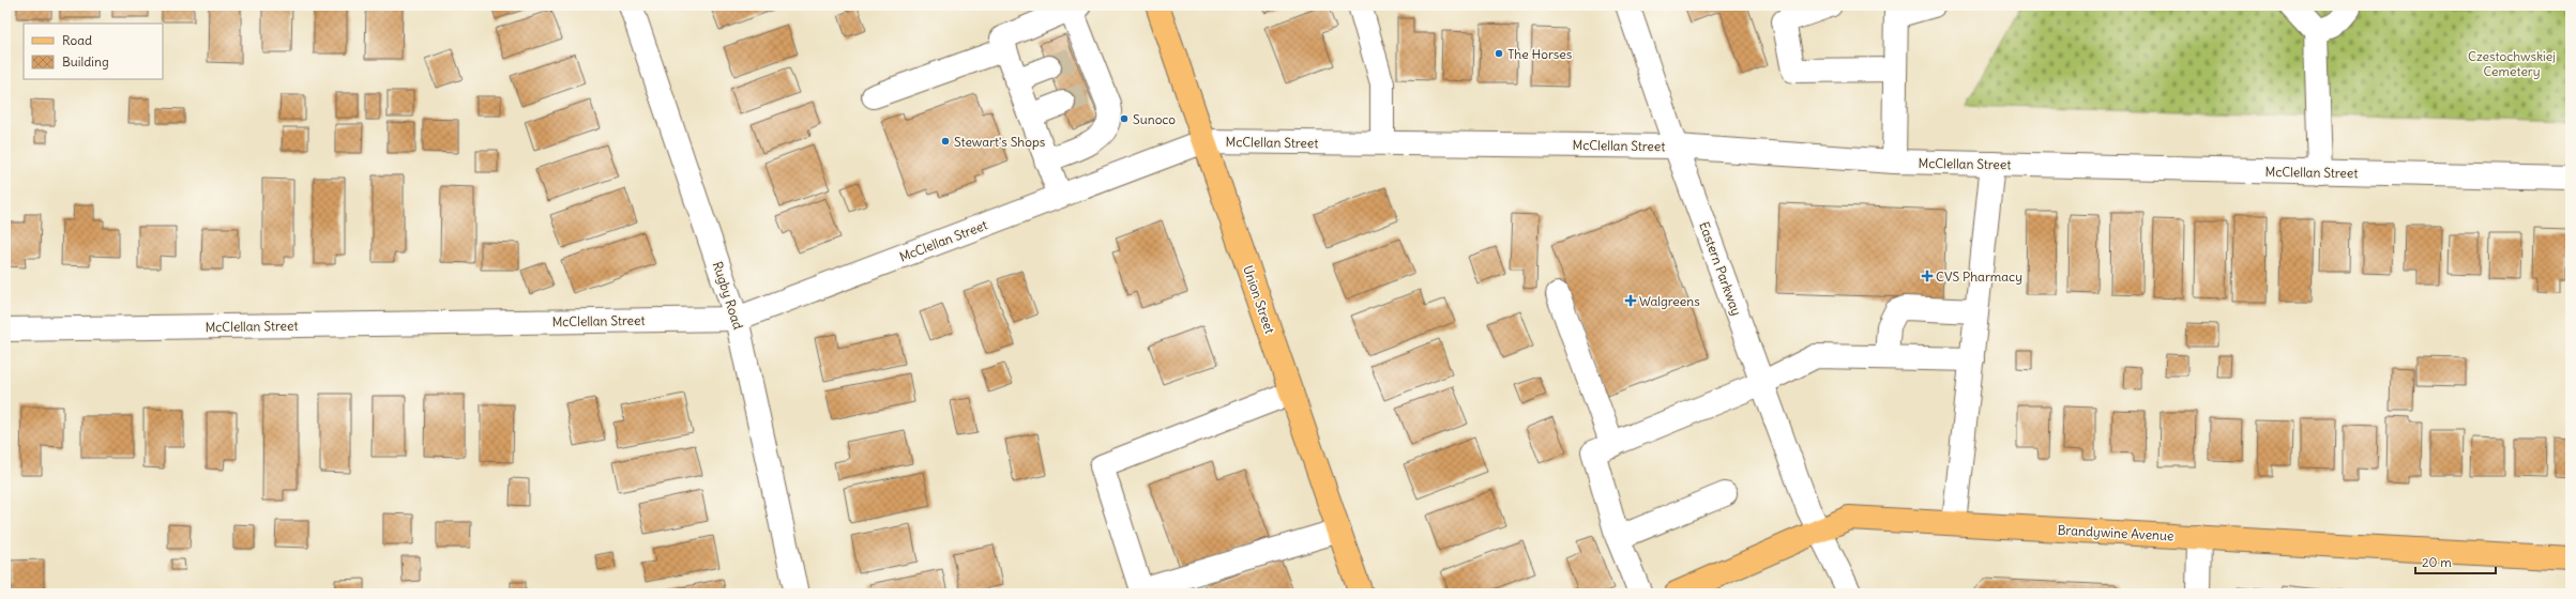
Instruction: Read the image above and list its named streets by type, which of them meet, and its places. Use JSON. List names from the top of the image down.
{
  "streets": {
    "main road": ["Union Street", "Brandywine Avenue"],
    "street": ["McClellan Street", "Eastern Parkway", "Rugby Road"]
  },
  "crossings": [
    ["McClellan Street", "Eastern Parkway"],
    ["McClellan Street", "Rugby Road"],
    ["McClellan Street", "Union Street"],
    ["Eastern Parkway", "Brandywine Avenue"]
  ],
  "parks": ["Czestochwskiej Cemetery"],
  "places": {
    "other": ["The Horses", "Sunoco", "Stewart's Shops"],
    "health": ["CVS Pharmacy", "Walgreens"]
  },
  "legend": ["Road", "Building"],
  "scale_bar": "20 m"
}
